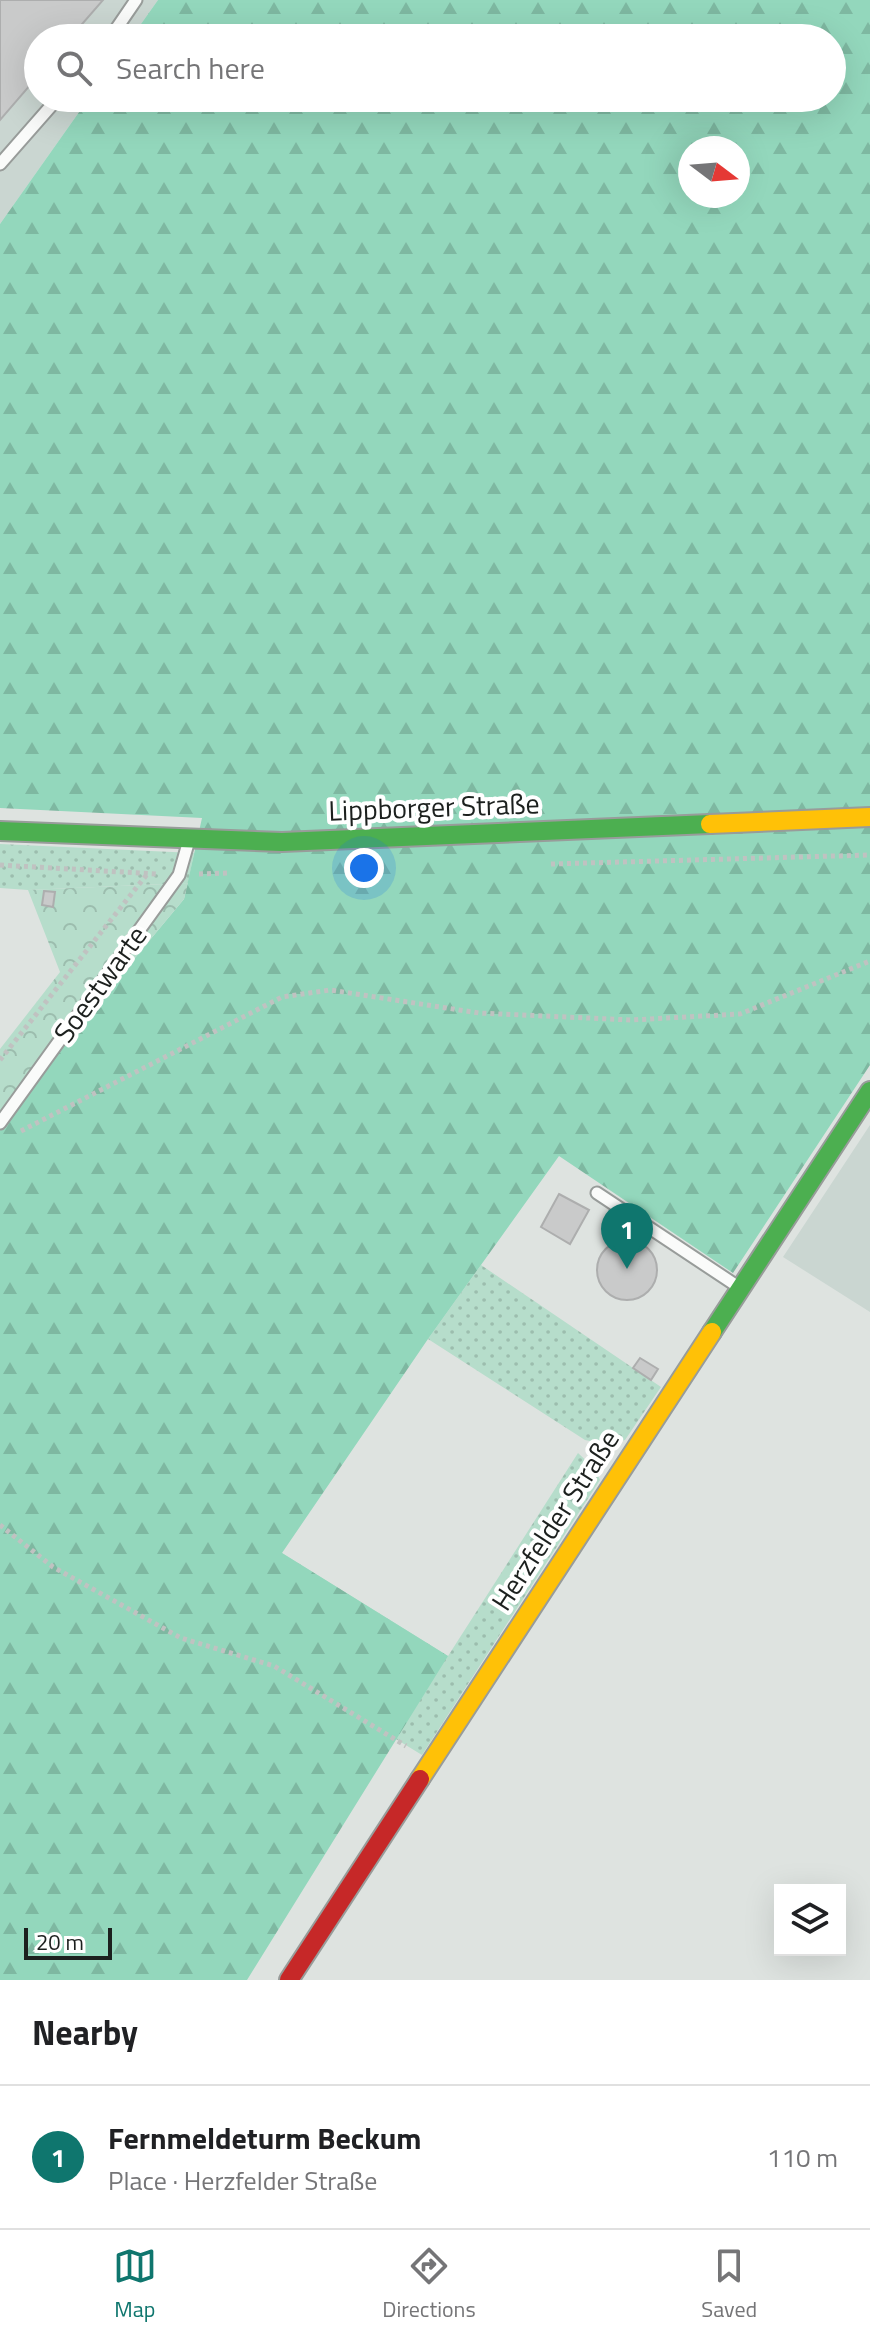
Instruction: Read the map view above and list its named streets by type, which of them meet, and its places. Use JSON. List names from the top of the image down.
{
  "streets": {
    "street": ["Lippborger Straße", "Herzfelder Straße"],
    "lane": ["Soestwarte"]
  },
  "crossings": [
    ["Lippborger Straße", "Soestwarte"]
  ],
  "scale_bar": "20 m",
  "north": "right",
  "page": {
    "search": "Search here",
    "pins": "1",
    "scale": "20 m",
    "heading": "Nearby",
    "list": [
      {
        "mark": "1",
        "name": "Fernmeldeturm Beckum",
        "note": "Place · Herzfelder Straße",
        "value": "110 m"
      }
    ],
    "nav": ["Map", "Directions", "Saved"]
  }
}
